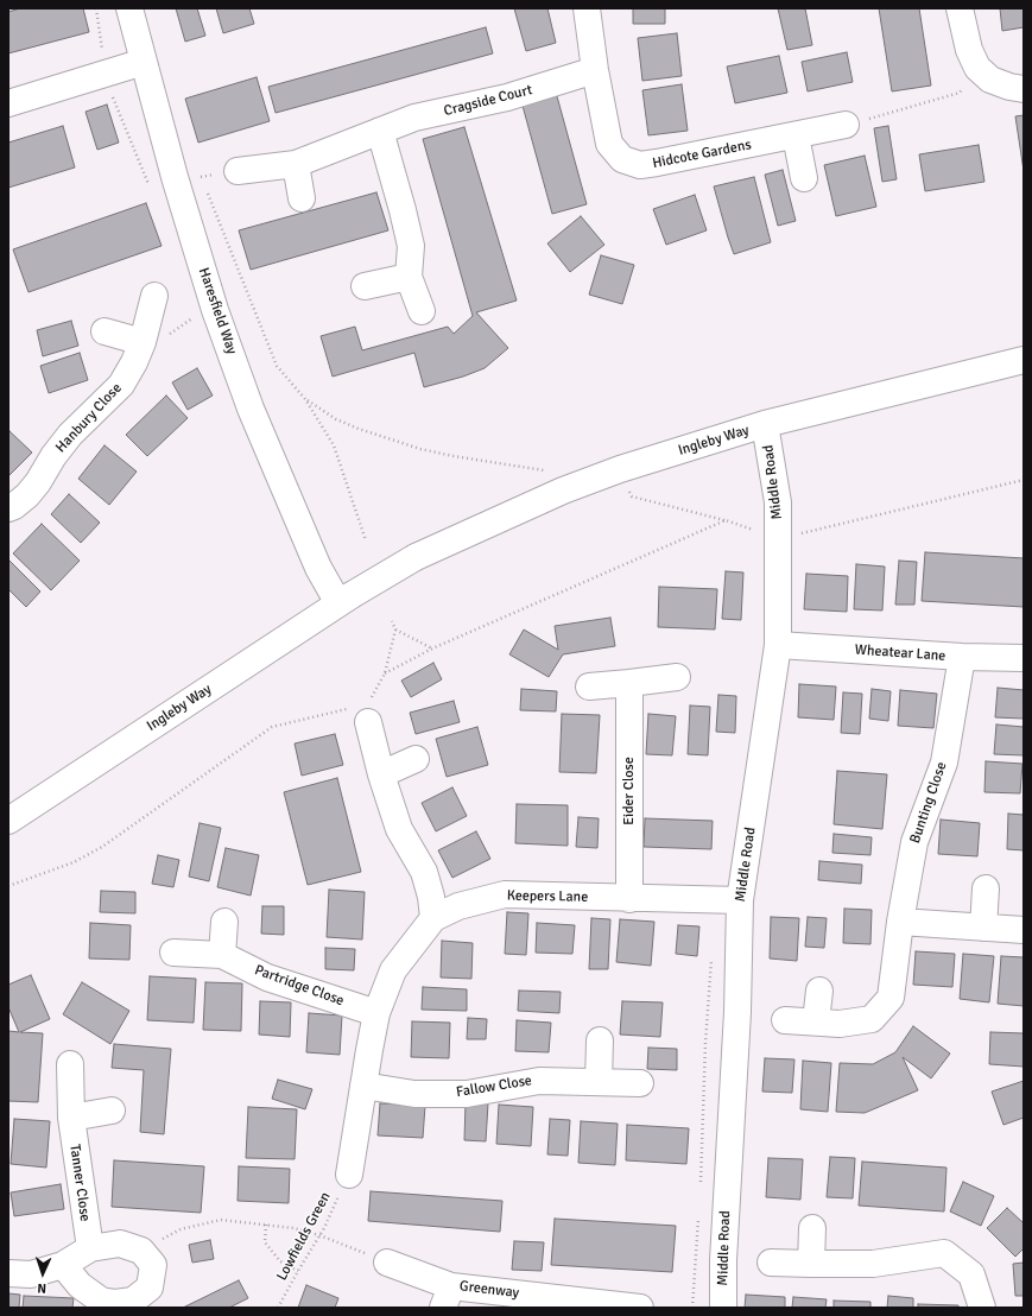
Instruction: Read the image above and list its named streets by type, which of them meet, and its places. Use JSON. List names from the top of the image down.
{
  "streets": {
    "street": [
      "Cragside Court",
      "Hidcote Gardens",
      "Haresfield Way",
      "Hanbury Close",
      "Ingleby Way",
      "Middle Road",
      "Wheatear Lane",
      "Eider Close",
      "Bunting Close",
      "Keepers Lane",
      "Partridge Close",
      "Fallow Close",
      "Tanner Close",
      "Greenway"
    ],
    "path": ["Lowfields Green"]
  },
  "crossings": [
    ["Cragside Court", "Hidcote Gardens"],
    ["Haresfield Way", "Ingleby Way"],
    ["Ingleby Way", "Middle Road"],
    ["Middle Road", "Wheatear Lane"],
    ["Middle Road", "Keepers Lane"],
    ["Wheatear Lane", "Bunting Close"],
    ["Eider Close", "Keepers Lane"],
    ["Keepers Lane", "Partridge Close"],
    ["Keepers Lane", "Fallow Close"],
    ["Keepers Lane", "Lowfields Green"]
  ],
  "north": "bottom"
}
